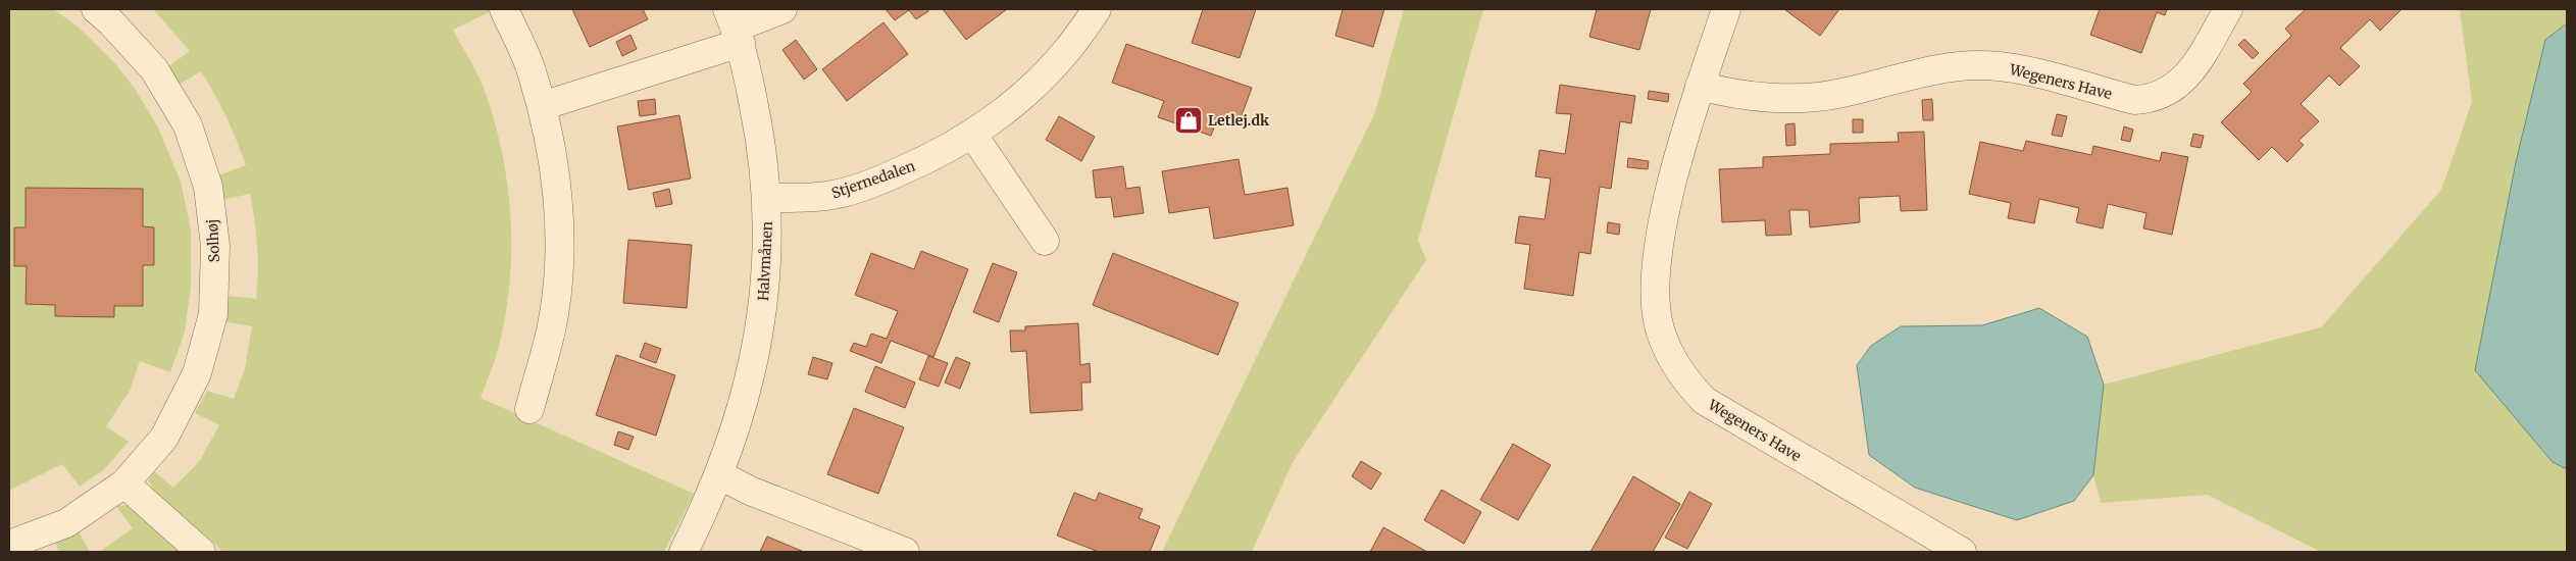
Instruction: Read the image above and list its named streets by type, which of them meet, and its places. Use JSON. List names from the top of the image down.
{
  "streets": {
    "street": [
      "Wegeners Have",
      "Stjernedalen",
      "Solhøj",
      "Halvmånen"
    ]
  },
  "crossings": [
    ["Stjernedalen", "Halvmånen"]
  ],
  "places": {
    "shop": ["Letlej.dk"]
  }
}
